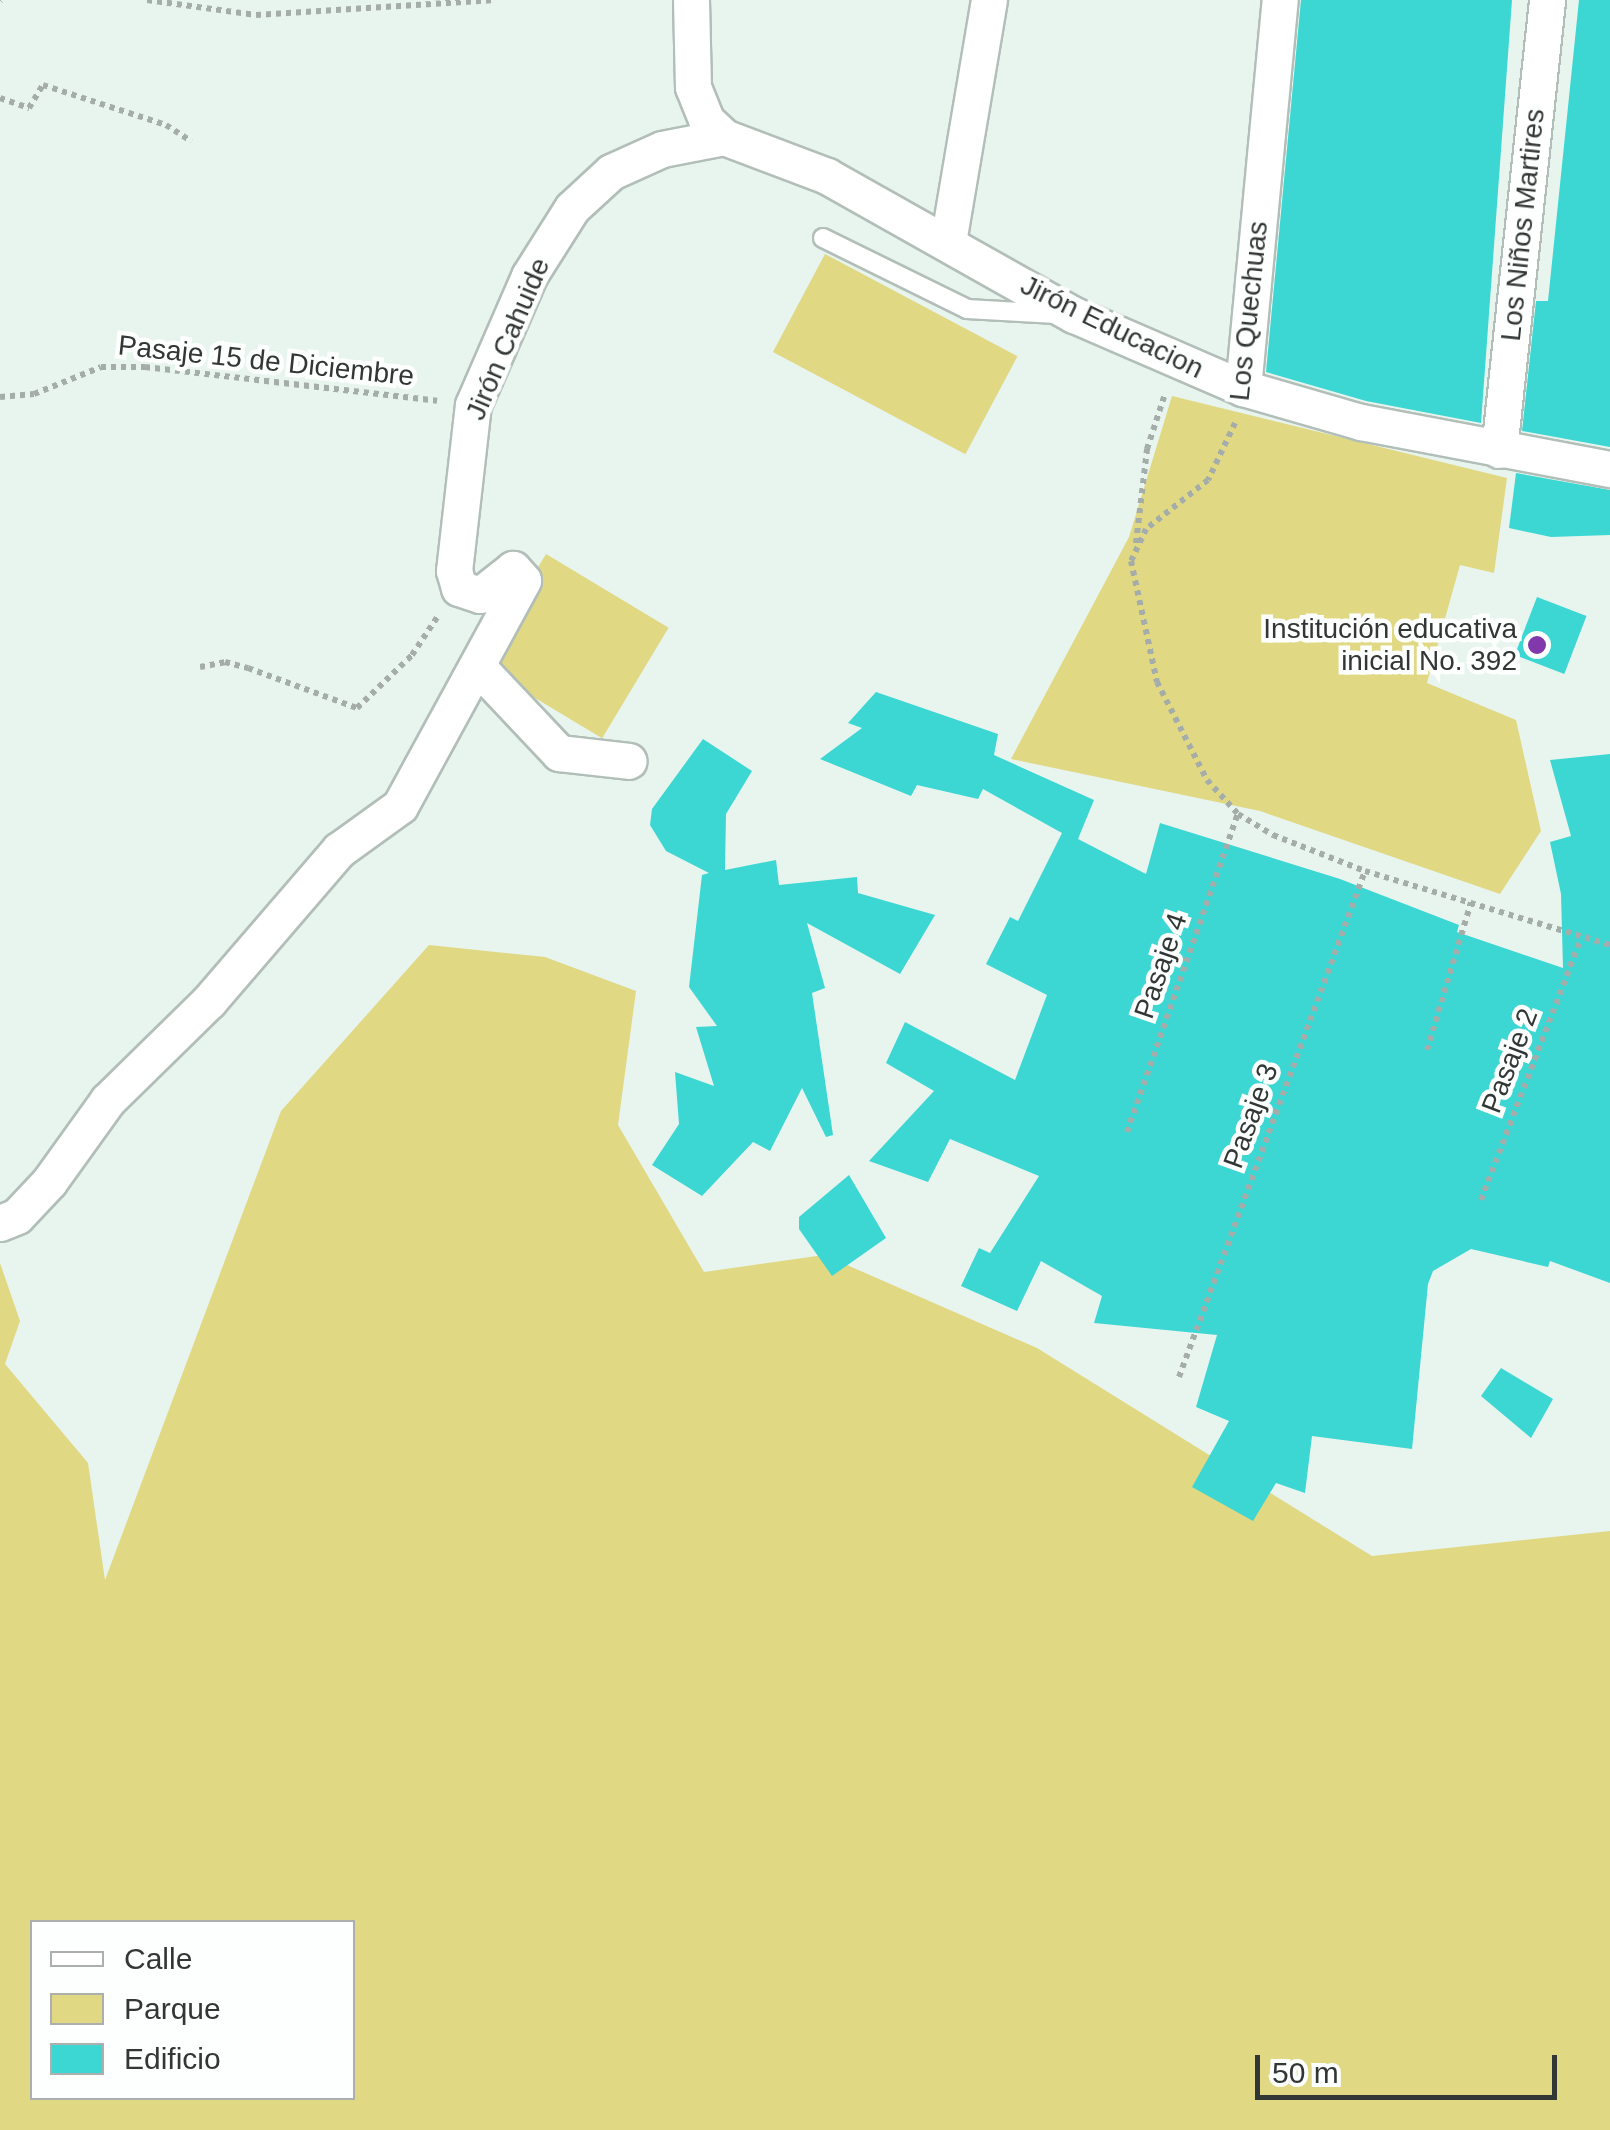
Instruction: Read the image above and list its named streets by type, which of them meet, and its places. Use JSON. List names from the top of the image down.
{
  "streets": {
    "street": [
      "Los Niños Martires",
      "Los Quechuas",
      "Jirón Educacion",
      "Jirón Cahuide"
    ],
    "path": [
      "Pasaje 15 de Diciembre",
      "Pasaje 4",
      "Pasaje 2",
      "Pasaje 3"
    ]
  },
  "crossings": [
    ["Los Niños Martires", "Jirón Educacion"],
    ["Los Quechuas", "Jirón Educacion"],
    ["Jirón Educacion", "Jirón Cahuide"],
    ["Jirón Cahuide", "Pasaje 15 de Diciembre"]
  ],
  "places": ["Institución educativa inicial No. 392"],
  "legend": ["Calle", "Parque", "Edificio"],
  "scale_bar": "50 m"
}
